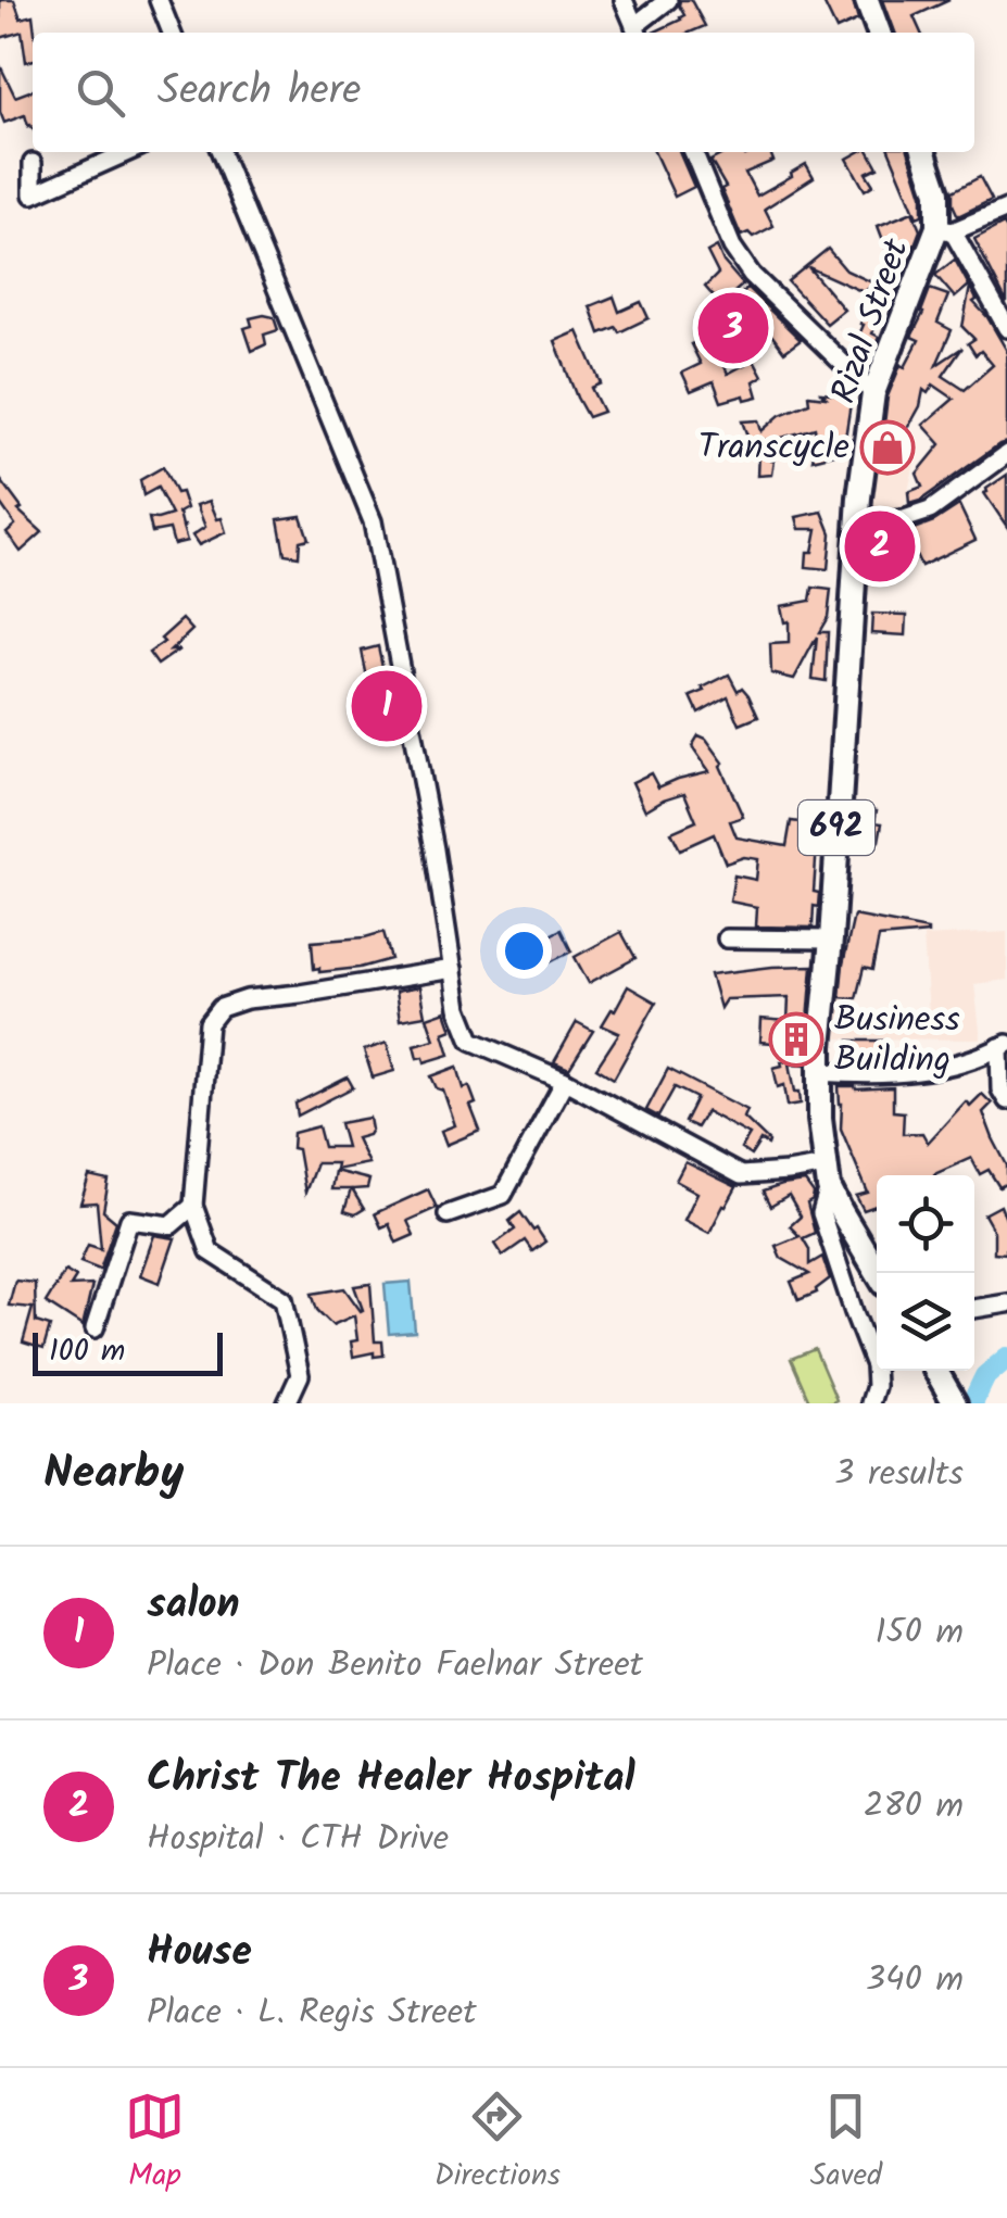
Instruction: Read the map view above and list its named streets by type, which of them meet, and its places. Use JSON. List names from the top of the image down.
{
  "streets": {
    "main road": ["Rizal Street", "692"]
  },
  "places": {
    "shop": ["Transcycle"],
    "building": ["Business Building"]
  },
  "scale_bar": "100 m",
  "page": {
    "search": "Search here",
    "pins": ["3", "2", "1"],
    "scale": "100 m",
    "heading": ["Nearby", "3 results"],
    "list": [
      {
        "mark": "1",
        "name": "salon",
        "note": "Place · Don Benito Faelnar Street",
        "value": "150 m"
      },
      {
        "mark": "2",
        "name": "Christ The Healer Hospital",
        "note": "Hospital · CTH Drive",
        "value": "280 m"
      },
      {
        "mark": "3",
        "name": "House",
        "note": "Place · L. Regis Street",
        "value": "340 m"
      }
    ],
    "nav": ["Map", "Directions", "Saved"]
  }
}
